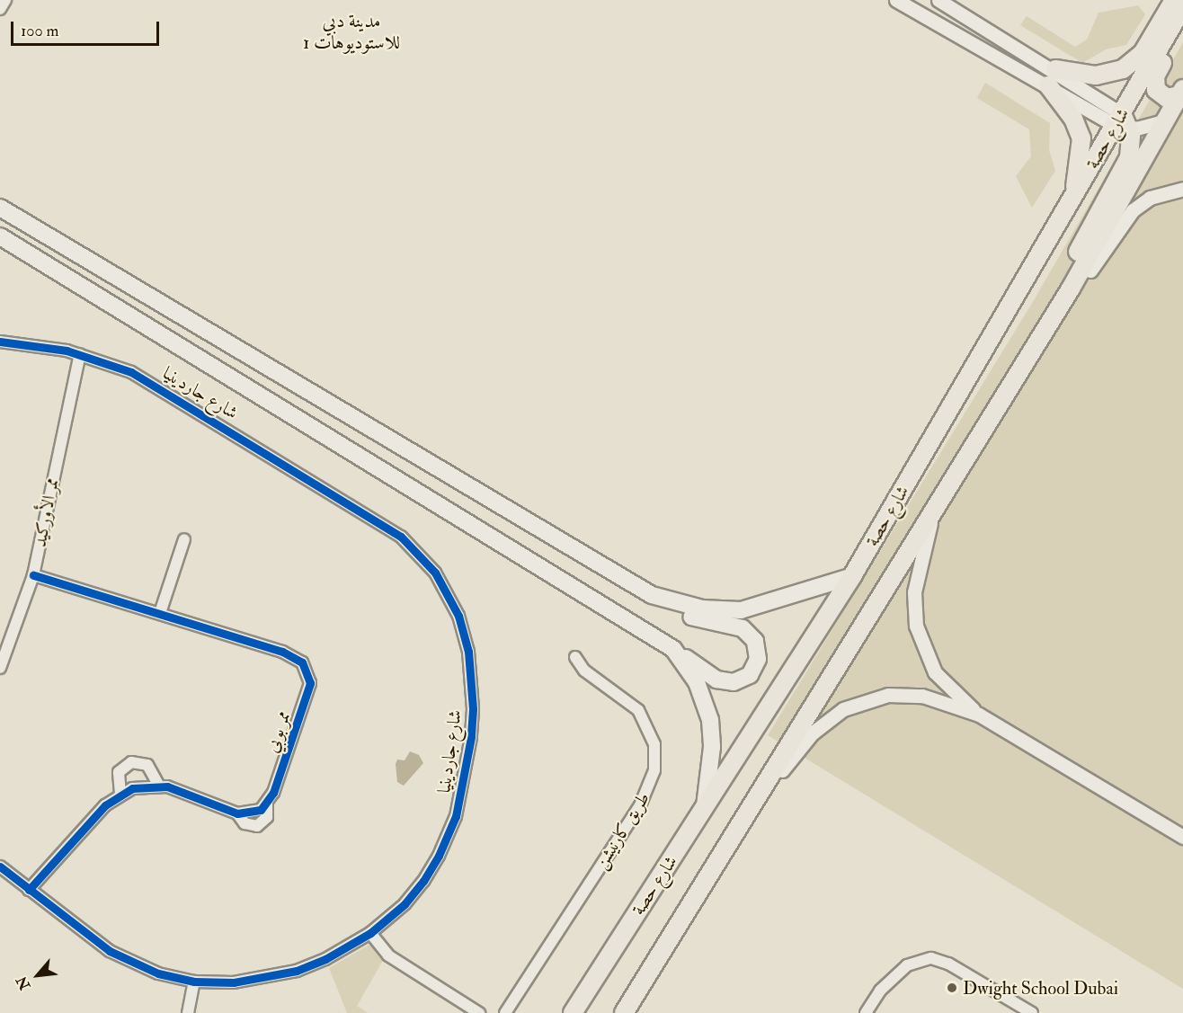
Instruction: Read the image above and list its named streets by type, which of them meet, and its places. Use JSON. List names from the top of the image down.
{
  "streets": {
    "main road": ["شارع حصة"],
    "street": [
      "شارع جاردينيا",
      "ممر الأوركيد",
      "ممر بوبي",
      "طريق كارنيشن"
    ]
  },
  "crossings": [
    ["شارع جاردينيا", "ممر الأوركيد"],
    ["شارع جاردينيا", "ممر بوبي"],
    ["ممر الأوركيد", "ممر بوبي"]
  ],
  "districts": ["مدينة دبي للاستوديوهات 1"],
  "places": ["Dwight School Dubai"],
  "scale_bar": "100 m",
  "north": "bottom left"
}
